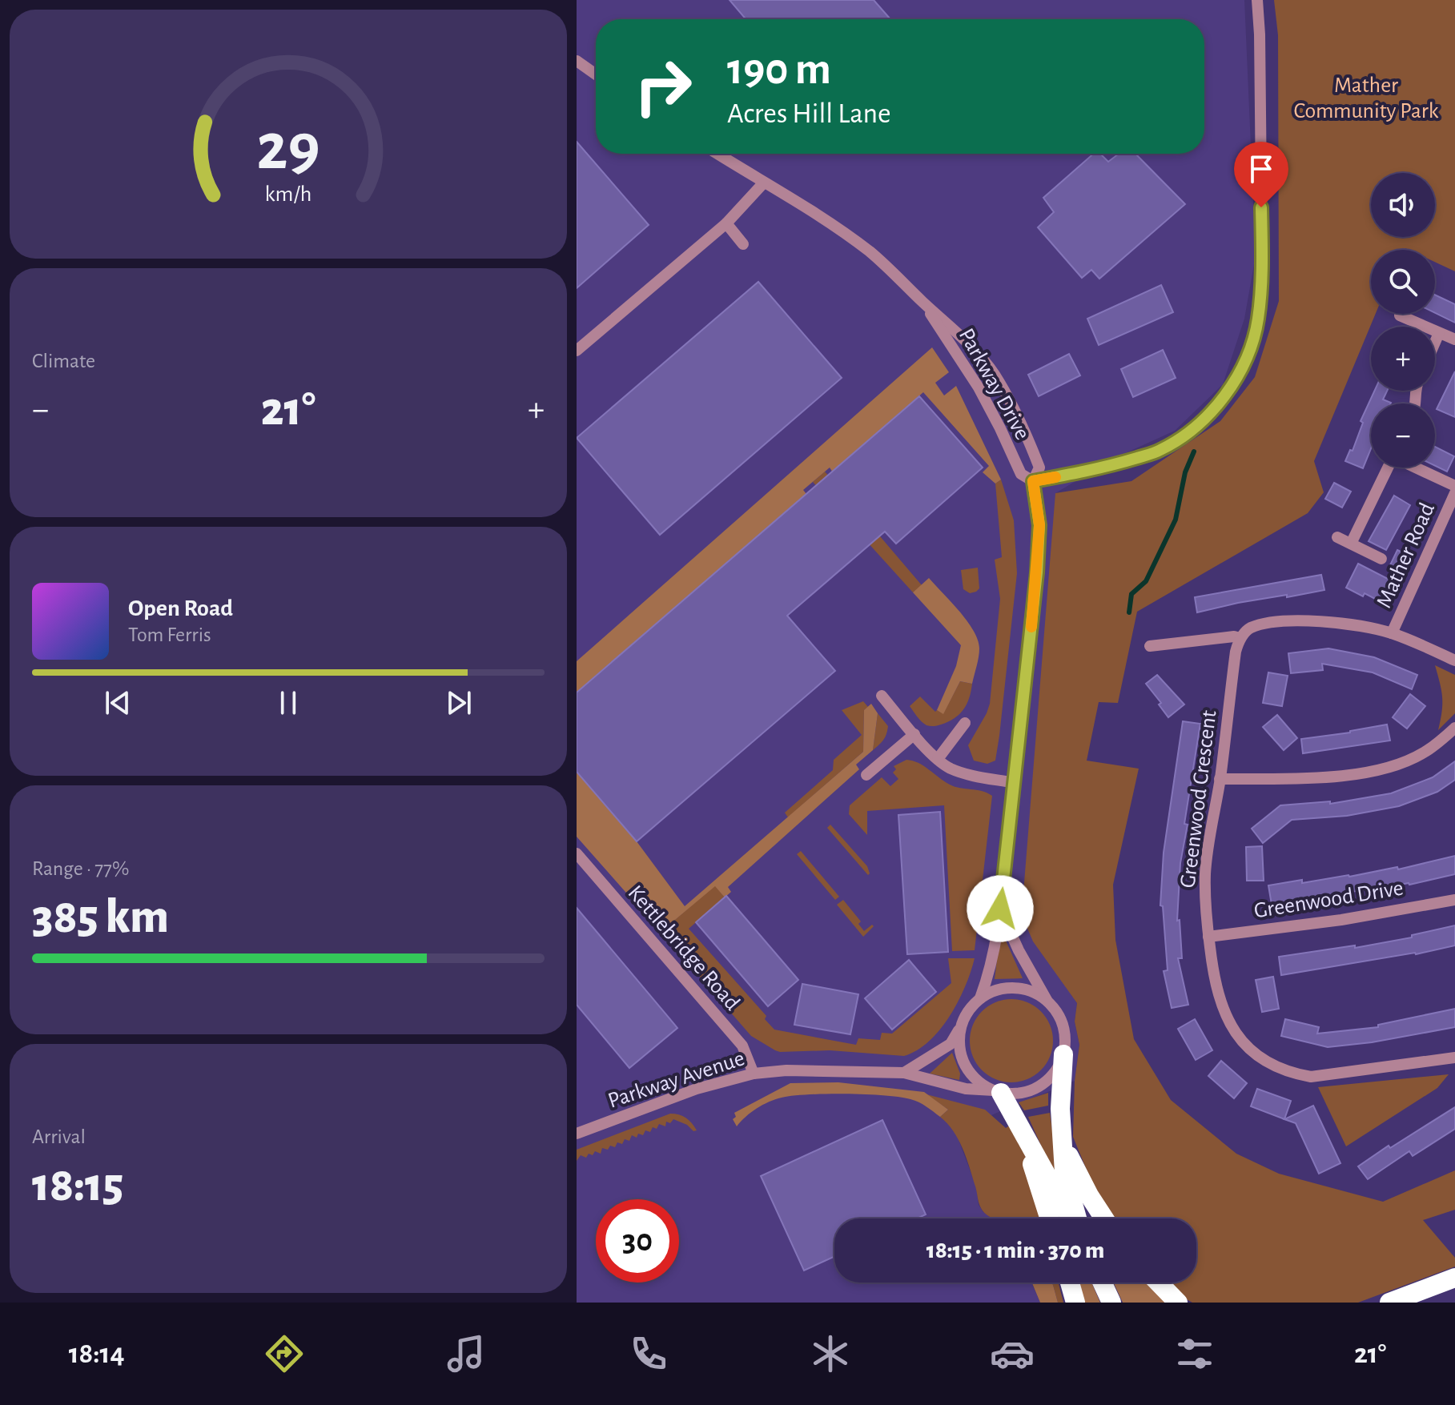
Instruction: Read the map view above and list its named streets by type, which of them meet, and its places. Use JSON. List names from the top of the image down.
{
  "streets": {
    "street": [
      "Parkway Drive",
      "Mather Road",
      "Greenwood Crescent",
      "Greenwood Drive",
      "Kettlebridge Road",
      "Parkway Avenue"
    ]
  },
  "crossings": [
    ["Parkway Drive", "Parkway Avenue"],
    ["Greenwood Crescent", "Greenwood Drive"],
    ["Kettlebridge Road", "Parkway Avenue"]
  ],
  "parks": ["Mather Community Park"],
  "page": {
    "turn": ["190 m", "Acres Hill Lane"],
    "map_buttons": ["+", "−"],
    "tile": [
      "Climate",
      ["Range · 77%", "385 km"],
      ["Arrival", "18:15"]
    ],
    "heat": ["−", "21°", "+"],
    "song": ["Open Road", "Tom Ferris"],
    "limit": "30",
    "trip": "18:15 · 1 min · 370 m",
    "tabs": ["18:14", "21°"],
    "gauge": ["29", "km/h"]
  }
}
